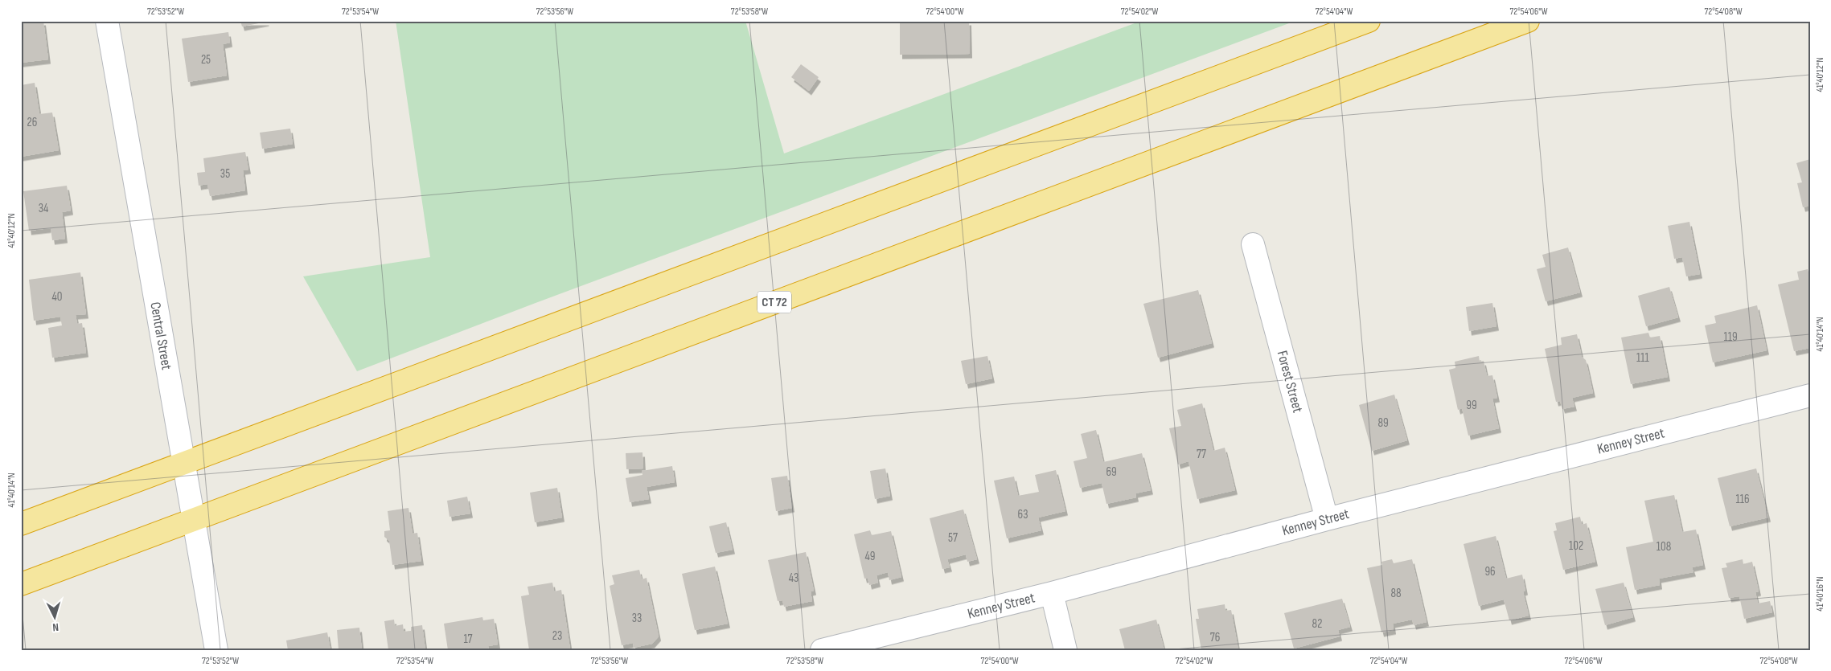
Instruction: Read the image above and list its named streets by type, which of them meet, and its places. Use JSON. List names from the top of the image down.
{
  "streets": {
    "highway": ["CT 72"],
    "street": ["Central Street", "Forest Street", "Kenney Street"]
  },
  "crossings": [
    ["CT 72", "Central Street"],
    ["Forest Street", "Kenney Street"]
  ],
  "house_numbers": [
    "25",
    "26",
    "35",
    "34",
    "40",
    "119",
    "111",
    "99",
    "89",
    "77",
    "69",
    "116",
    "63",
    "57",
    "102",
    "108",
    "49",
    "96",
    "43",
    "88",
    "33",
    "82",
    "23",
    "76",
    "17"
  ],
  "north": "bottom",
  "coordinates": [
    "72°53'52\"W",
    "72°53'54\"W",
    "72°53'56\"W",
    "72°53'58\"W",
    "72°54'00\"W",
    "72°54'02\"W",
    "72°54'04\"W",
    "72°54'06\"W",
    "72°54'08\"W",
    "41°40'12\"N",
    "41°40'14\"N",
    "41°40'16\"N"
  ]
}
